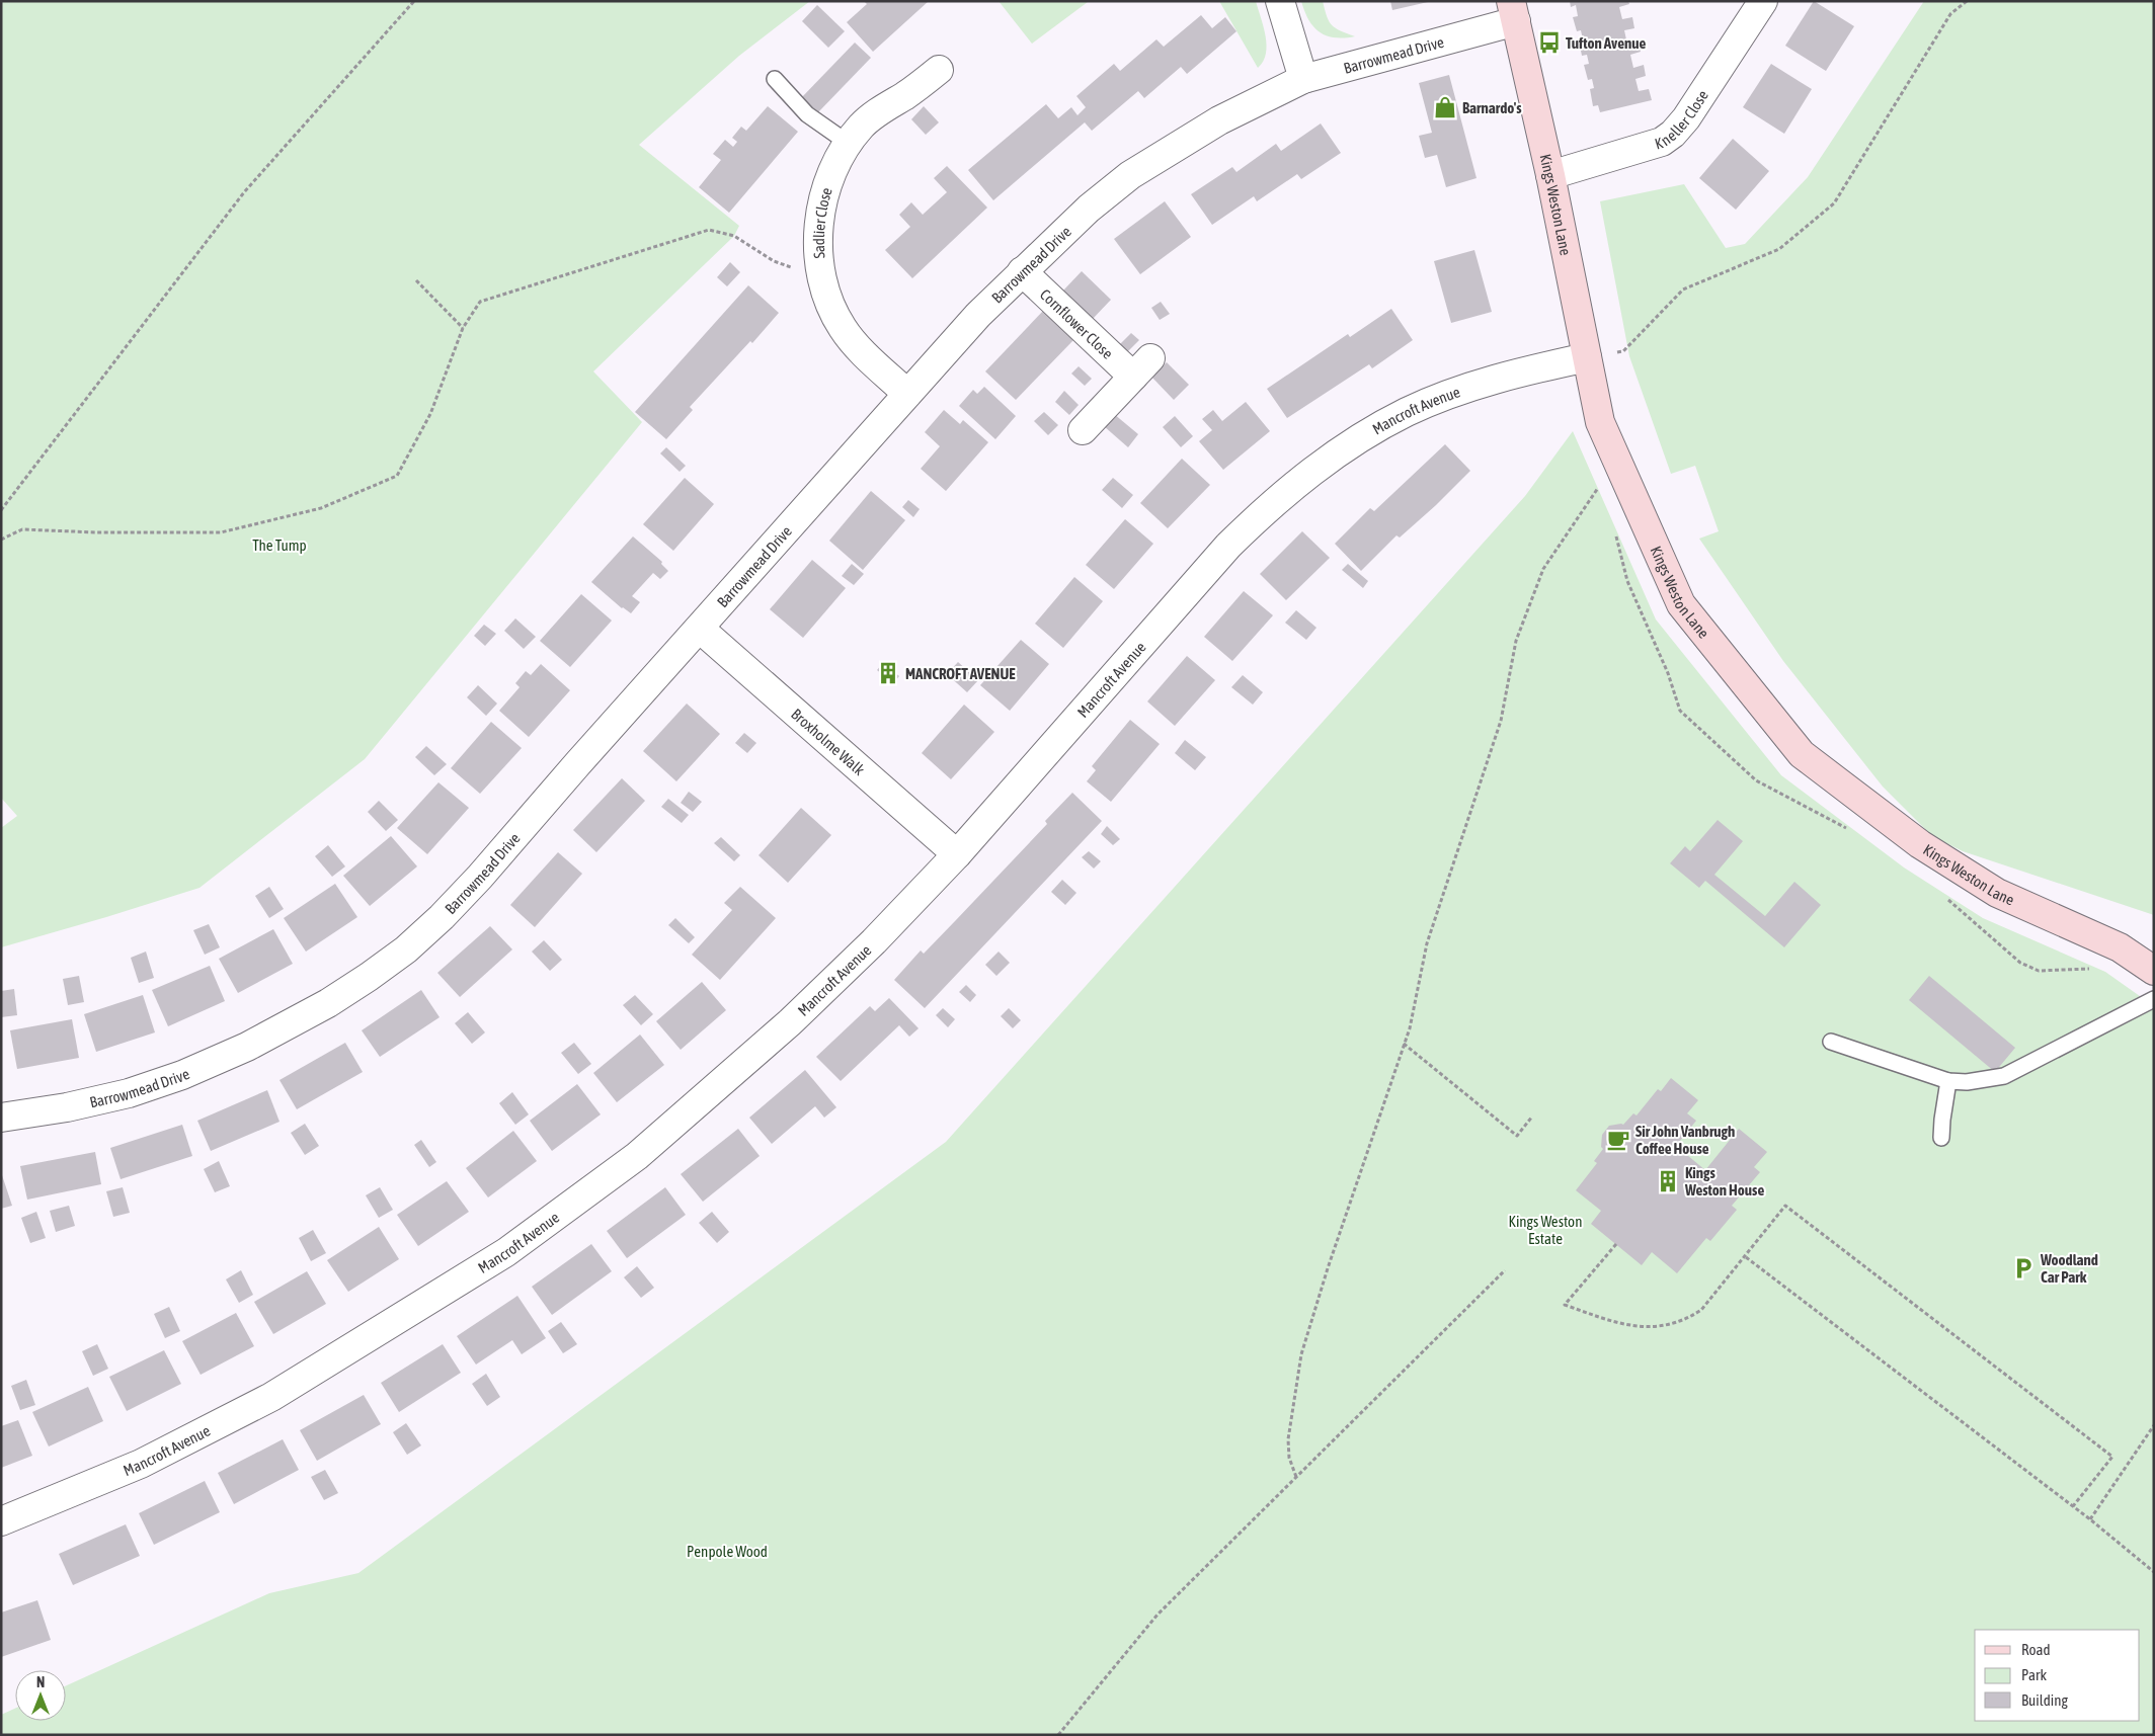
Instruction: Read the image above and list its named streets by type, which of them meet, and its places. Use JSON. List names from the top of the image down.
{
  "streets": {
    "street": [
      "Barrowmead Drive",
      "Kneller Close",
      "Kings Weston Lane",
      "Sadlier Close",
      "Cornflower Close",
      "Mancroft Avenue",
      "Broxholme Walk"
    ]
  },
  "crossings": [
    ["Barrowmead Drive", "Kings Weston Lane"],
    ["Barrowmead Drive", "Sadlier Close"],
    ["Barrowmead Drive", "Cornflower Close"],
    ["Barrowmead Drive", "Broxholme Walk"],
    ["Kneller Close", "Kings Weston Lane"],
    ["Kings Weston Lane", "Mancroft Avenue"],
    ["Mancroft Avenue", "Broxholme Walk"]
  ],
  "parks": ["The Tump", "Kings Weston Estate", "Penpole Wood"],
  "places": {
    "bus stop": ["Tufton Avenue"],
    "shop": ["Barnardo's"],
    "building": ["MANCROFT AVENUE", "Kings Weston House"],
    "cafe": ["Sir John Vanbrugh Coffee House"],
    "parking": ["Woodland Car Park"]
  },
  "legend": ["Road", "Park", "Building"],
  "north": "top"
}
